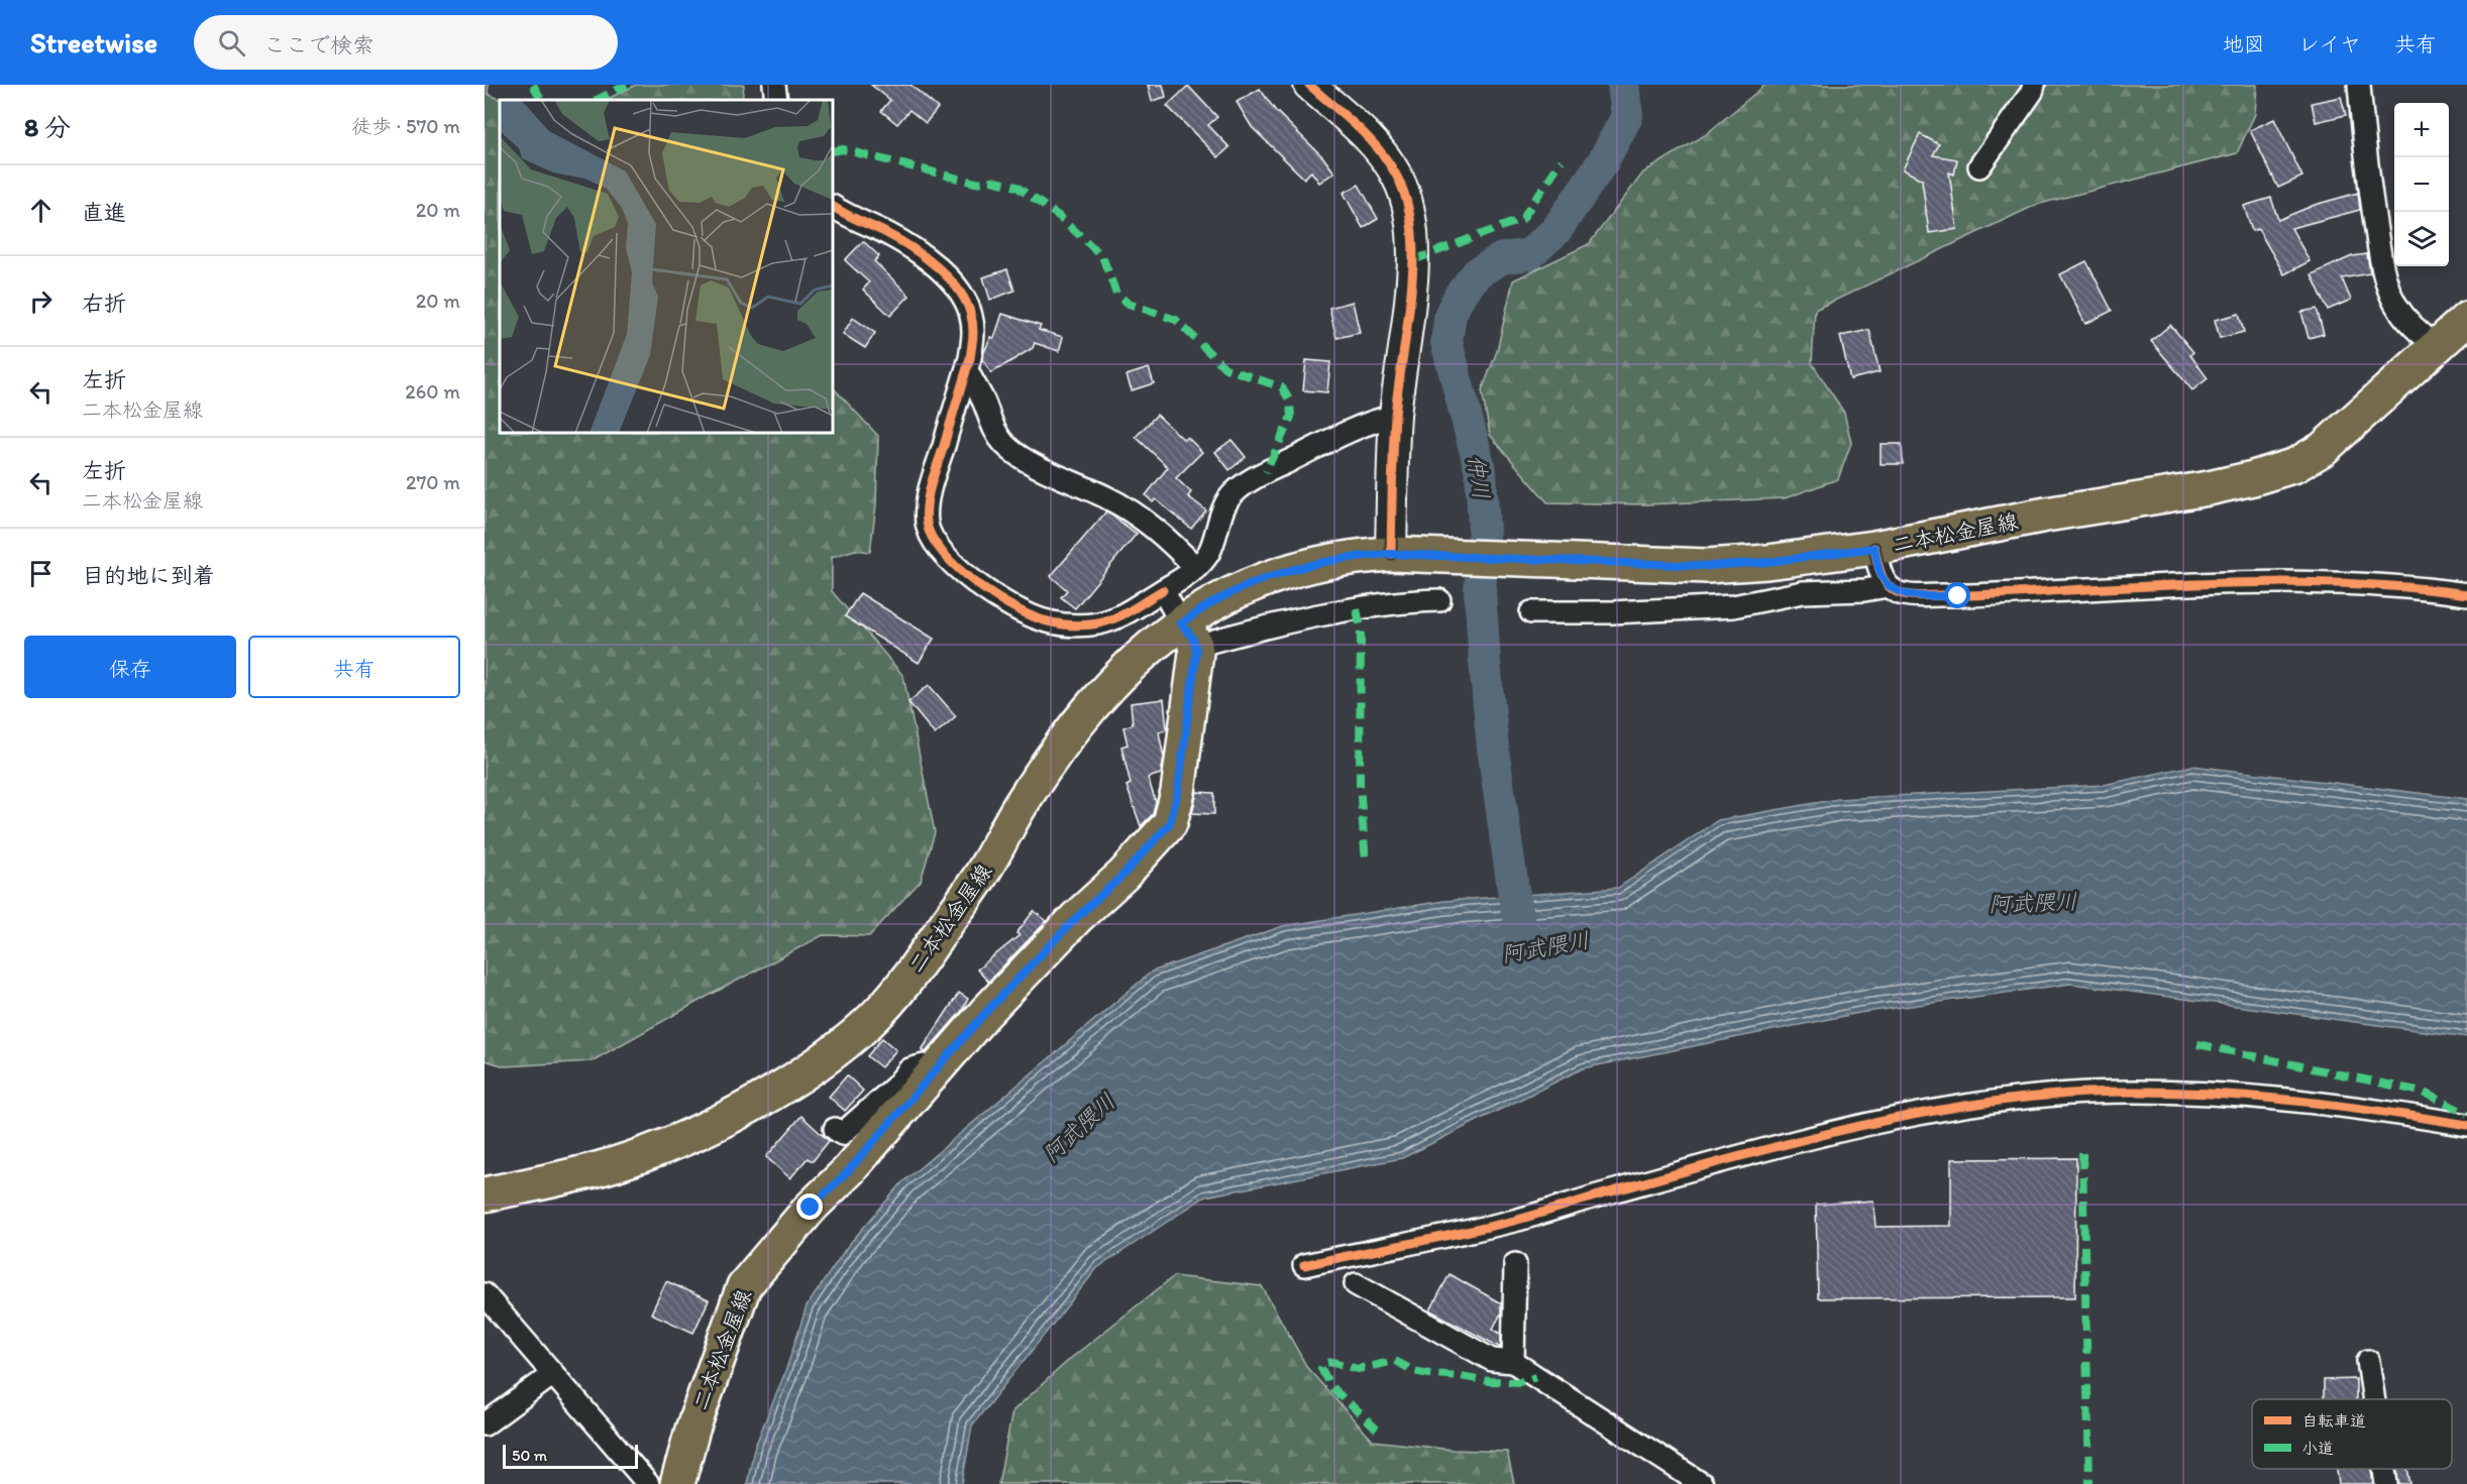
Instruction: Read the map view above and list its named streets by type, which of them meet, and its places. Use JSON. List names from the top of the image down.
{
  "streets": {
    "main road": ["二本松金屋線"]
  },
  "water": ["仲川", "阿武隈川"],
  "legend": ["自転車道", "小道"],
  "scale_bar": "50 m",
  "page": {
    "header": "Streetwise",
    "search": "ここで検索",
    "nav": ["地図", "レイヤ", "共有"],
    "heading": ["8 分", "徒歩 · 570 m"],
    "map_buttons": ["+", "−"],
    "list": [
      ["直進", "20 m"],
      ["右折", "20 m"],
      ["左折", "二本松金屋線", "260 m"],
      ["左折", "二本松金屋線", "270 m"],
      "目的地に到着"
    ],
    "buttons": ["保存", "共有"],
    "scale": "50 m"
  }
}
